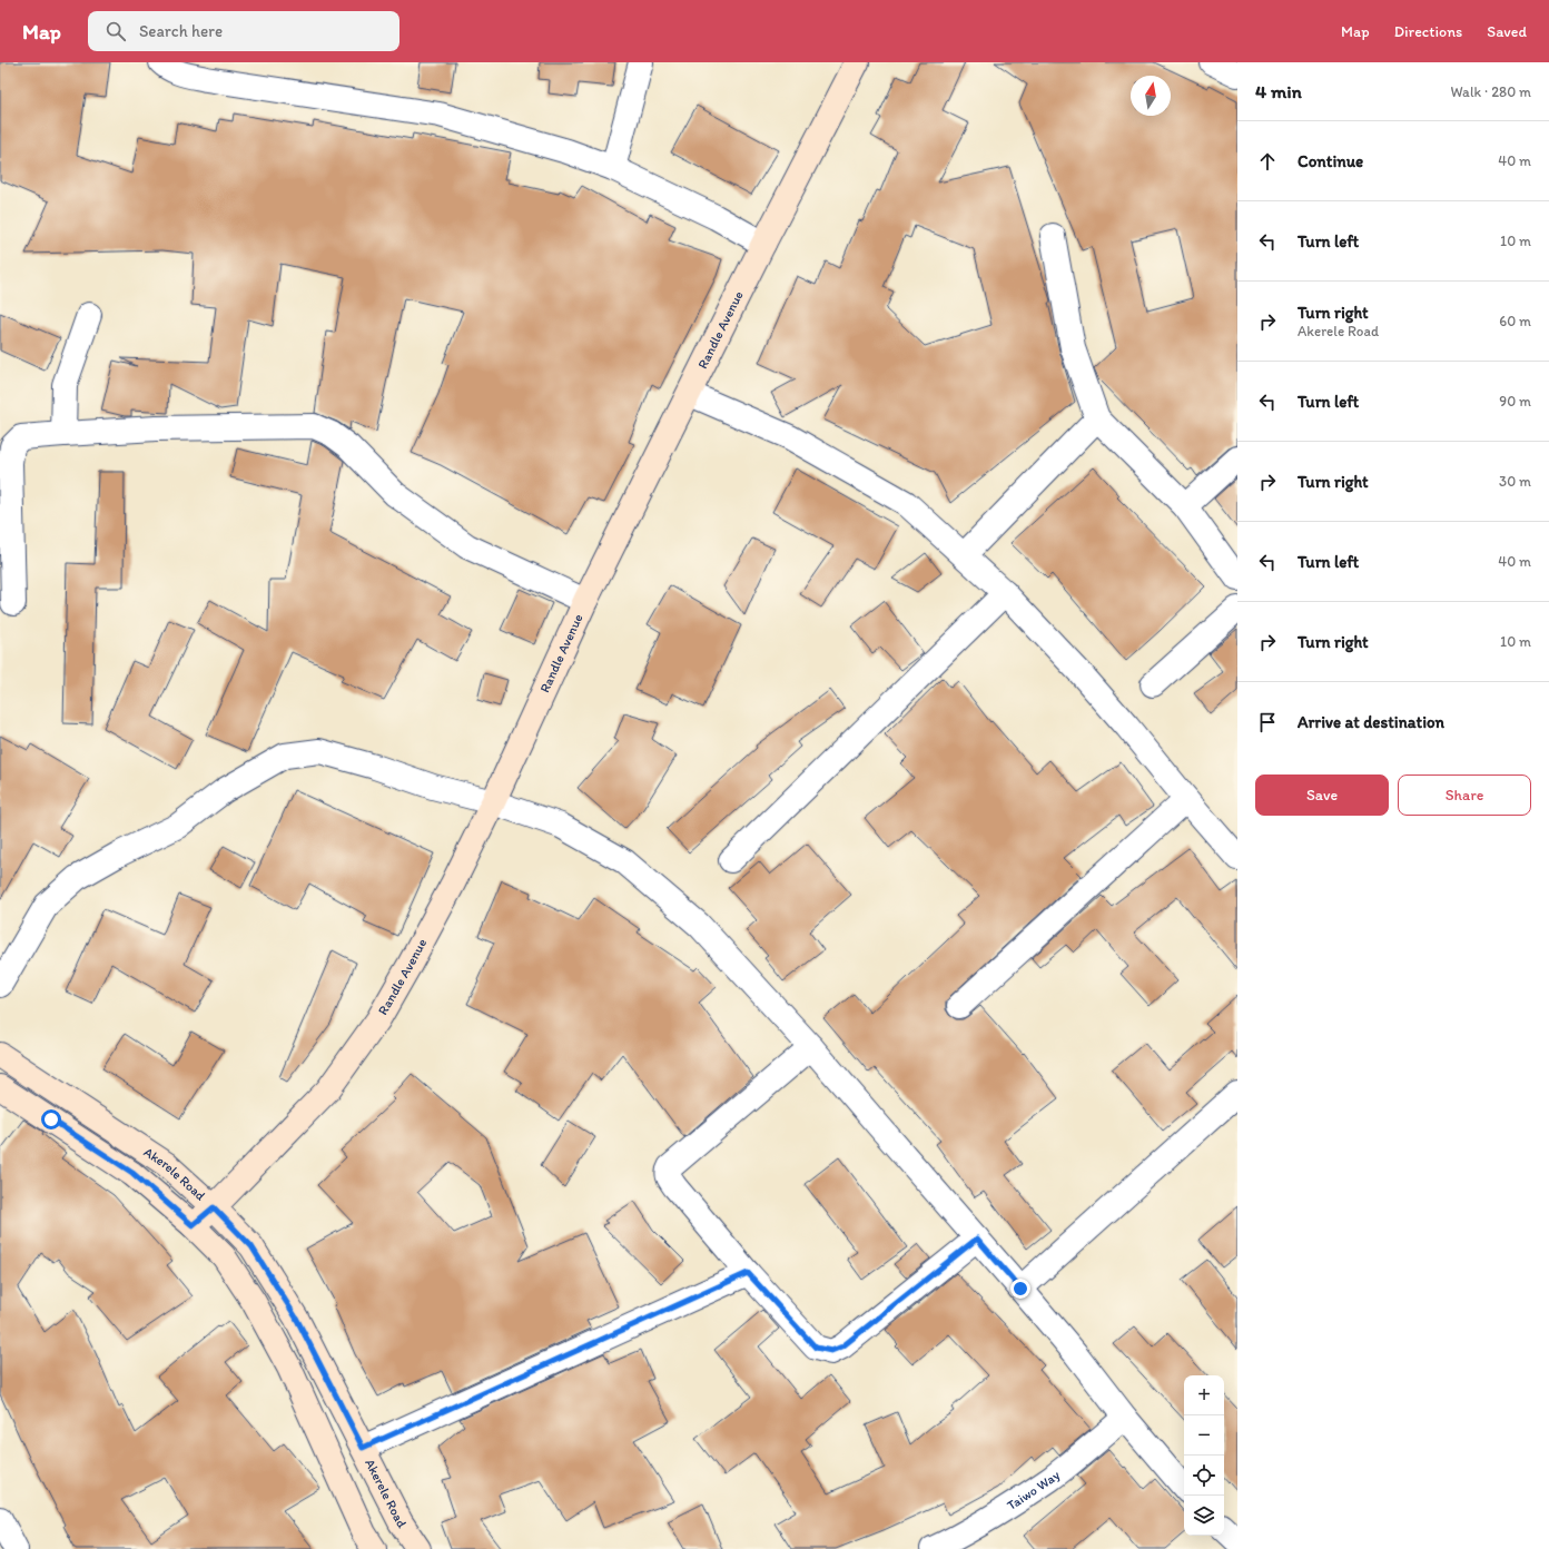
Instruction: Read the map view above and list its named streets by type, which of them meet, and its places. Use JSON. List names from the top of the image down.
{
  "streets": {
    "street": ["Randle Avenue", "Akerele Road", "Taiwo Way"]
  },
  "crossings": [
    ["Randle Avenue", "Akerele Road"]
  ],
  "north": "top",
  "page": {
    "header": "Map",
    "search": "Search here",
    "nav": ["Map", "Directions", "Saved"],
    "heading": ["4 min", "Walk · 280 m"],
    "list": [
      ["Continue", "40 m"],
      ["Turn left", "10 m"],
      ["Turn right", "Akerele Road", "60 m"],
      ["Turn left", "90 m"],
      ["Turn right", "30 m"],
      ["Turn left", "40 m"],
      ["Turn right", "10 m"],
      "Arrive at destination"
    ],
    "buttons": ["Save", "Share"],
    "map_buttons": ["+", "−"]
  }
}
